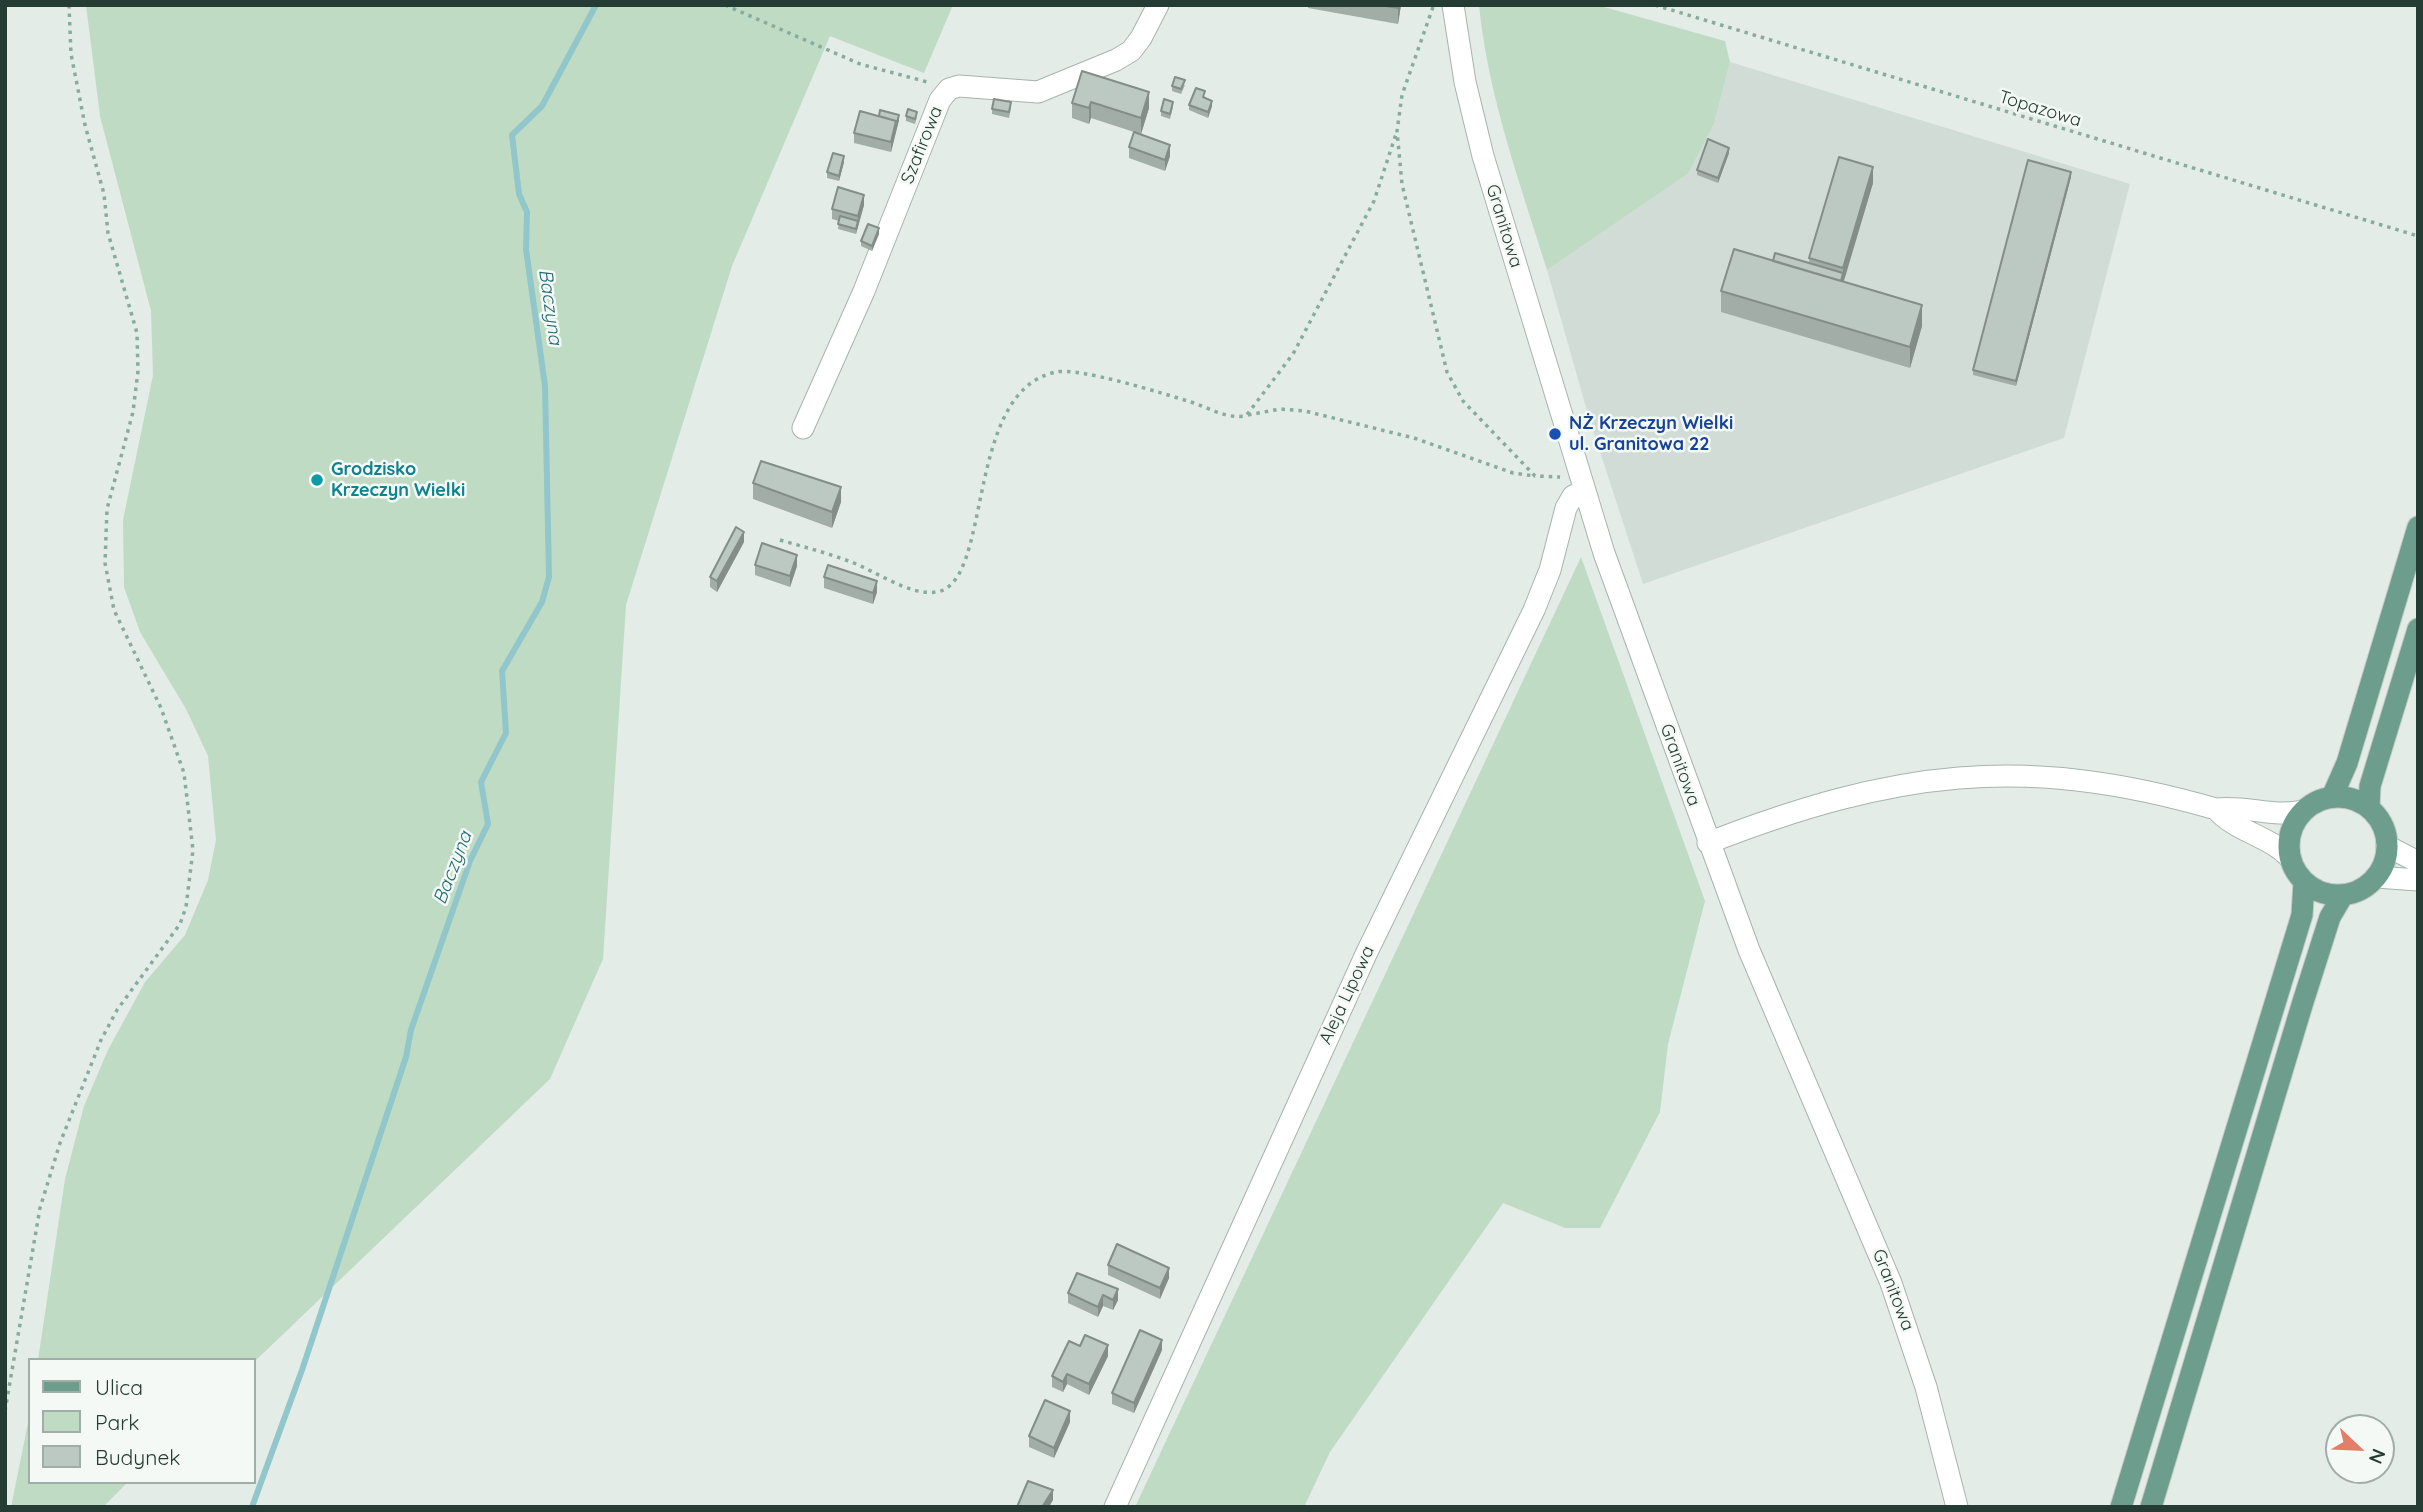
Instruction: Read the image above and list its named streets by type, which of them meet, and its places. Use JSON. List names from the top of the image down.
{
  "streets": {
    "street": ["Szafirowa", "Granitowa", "Aleja Lipowa"],
    "path": ["Topazowa"]
  },
  "crossings": [
    ["Granitowa", "Aleja Lipowa"]
  ],
  "water": ["Baczyna"],
  "places": ["NŻ Krzeczyn Wielki ul. Granitowa 22", "Grodzisko Krzeczyn Wielki"],
  "legend": ["Ulica", "Park", "Budynek"],
  "north": "bottom right"
}
